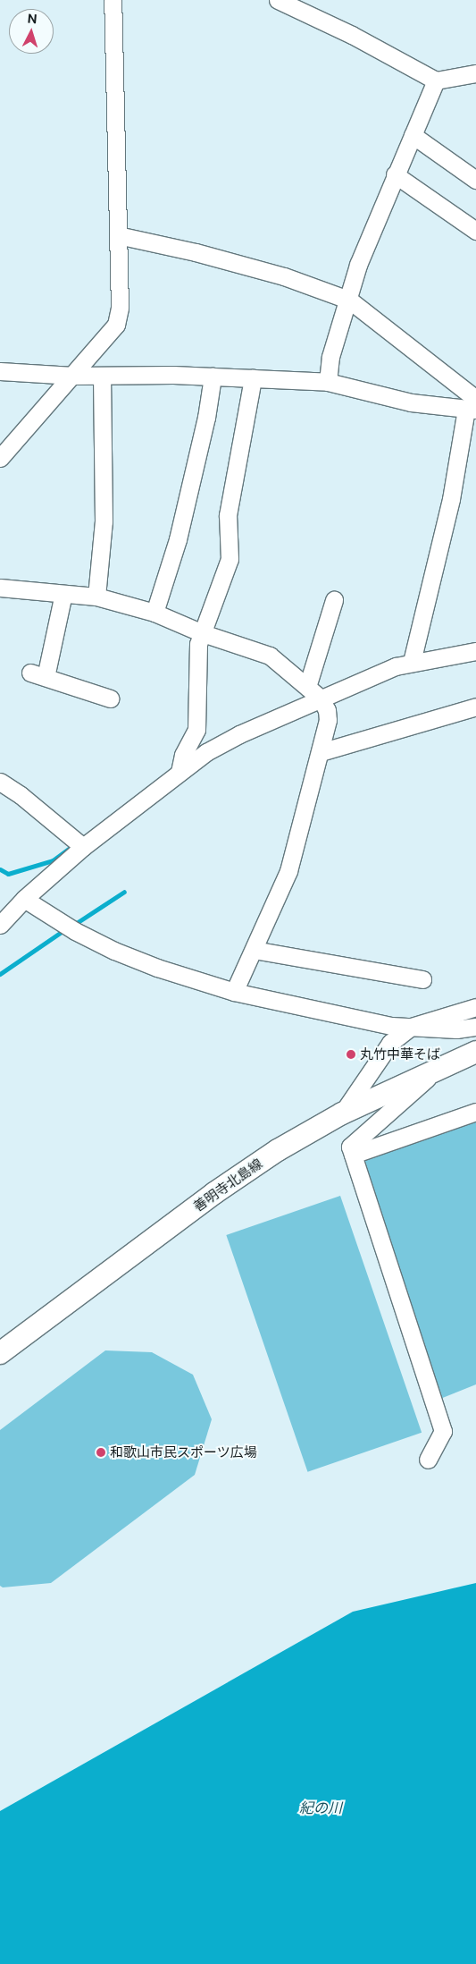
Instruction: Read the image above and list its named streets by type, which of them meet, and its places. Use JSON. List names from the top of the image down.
{
  "streets": {
    "main road": ["善明寺北島線"]
  },
  "water": ["紀の川"],
  "places": ["丸竹中華そば", "和歌山市民スポーツ広場"],
  "north": "top"
}
